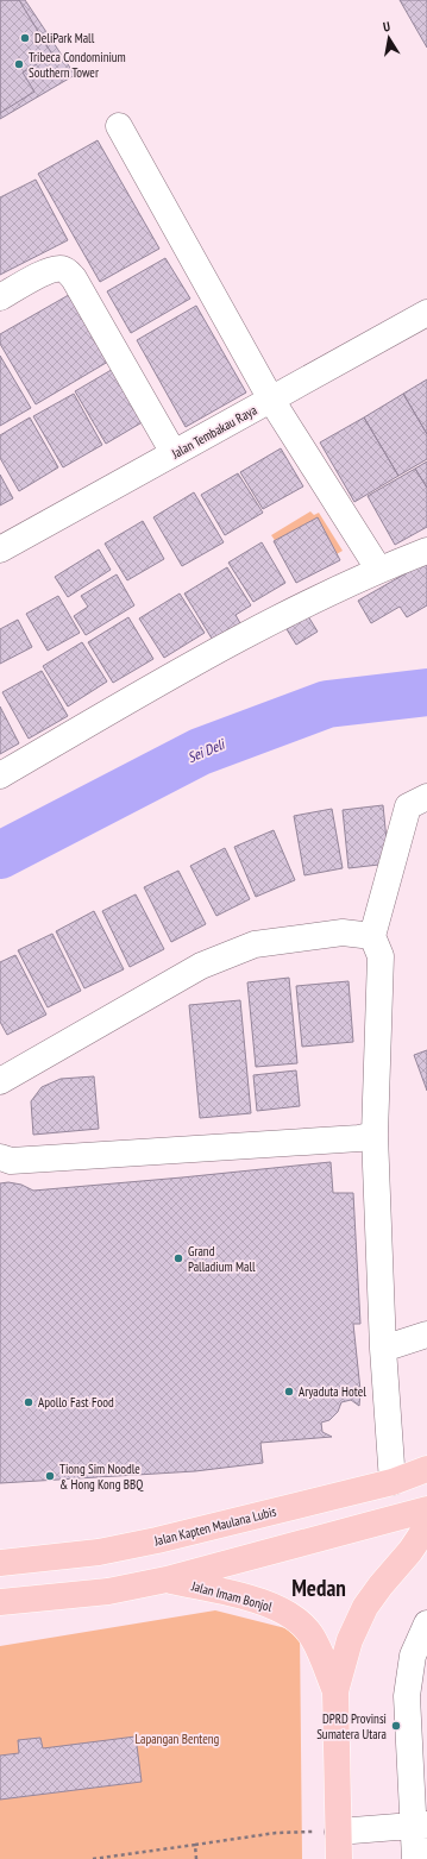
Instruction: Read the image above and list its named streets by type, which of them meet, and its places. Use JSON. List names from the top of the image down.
{
  "streets": {
    "main road": ["Jalan Kapten Maulana Lubis", "Jalan Imam Bonjol"],
    "street": ["Jalan Tembakau Raya"]
  },
  "districts": ["Medan"],
  "water": ["Sei Deli"],
  "parks": ["Lapangan Benteng"],
  "places": [
    "DeliPark Mall",
    "Tribeca Condominium Southern Tower",
    "Grand Palladium Mall",
    "Aryaduta Hotel",
    "Apollo Fast Food",
    "Tiong Sim Noodle & Hong Kong BBQ",
    "DPRD Provinsi Sumatera Utara"
  ],
  "north": "top"
}
